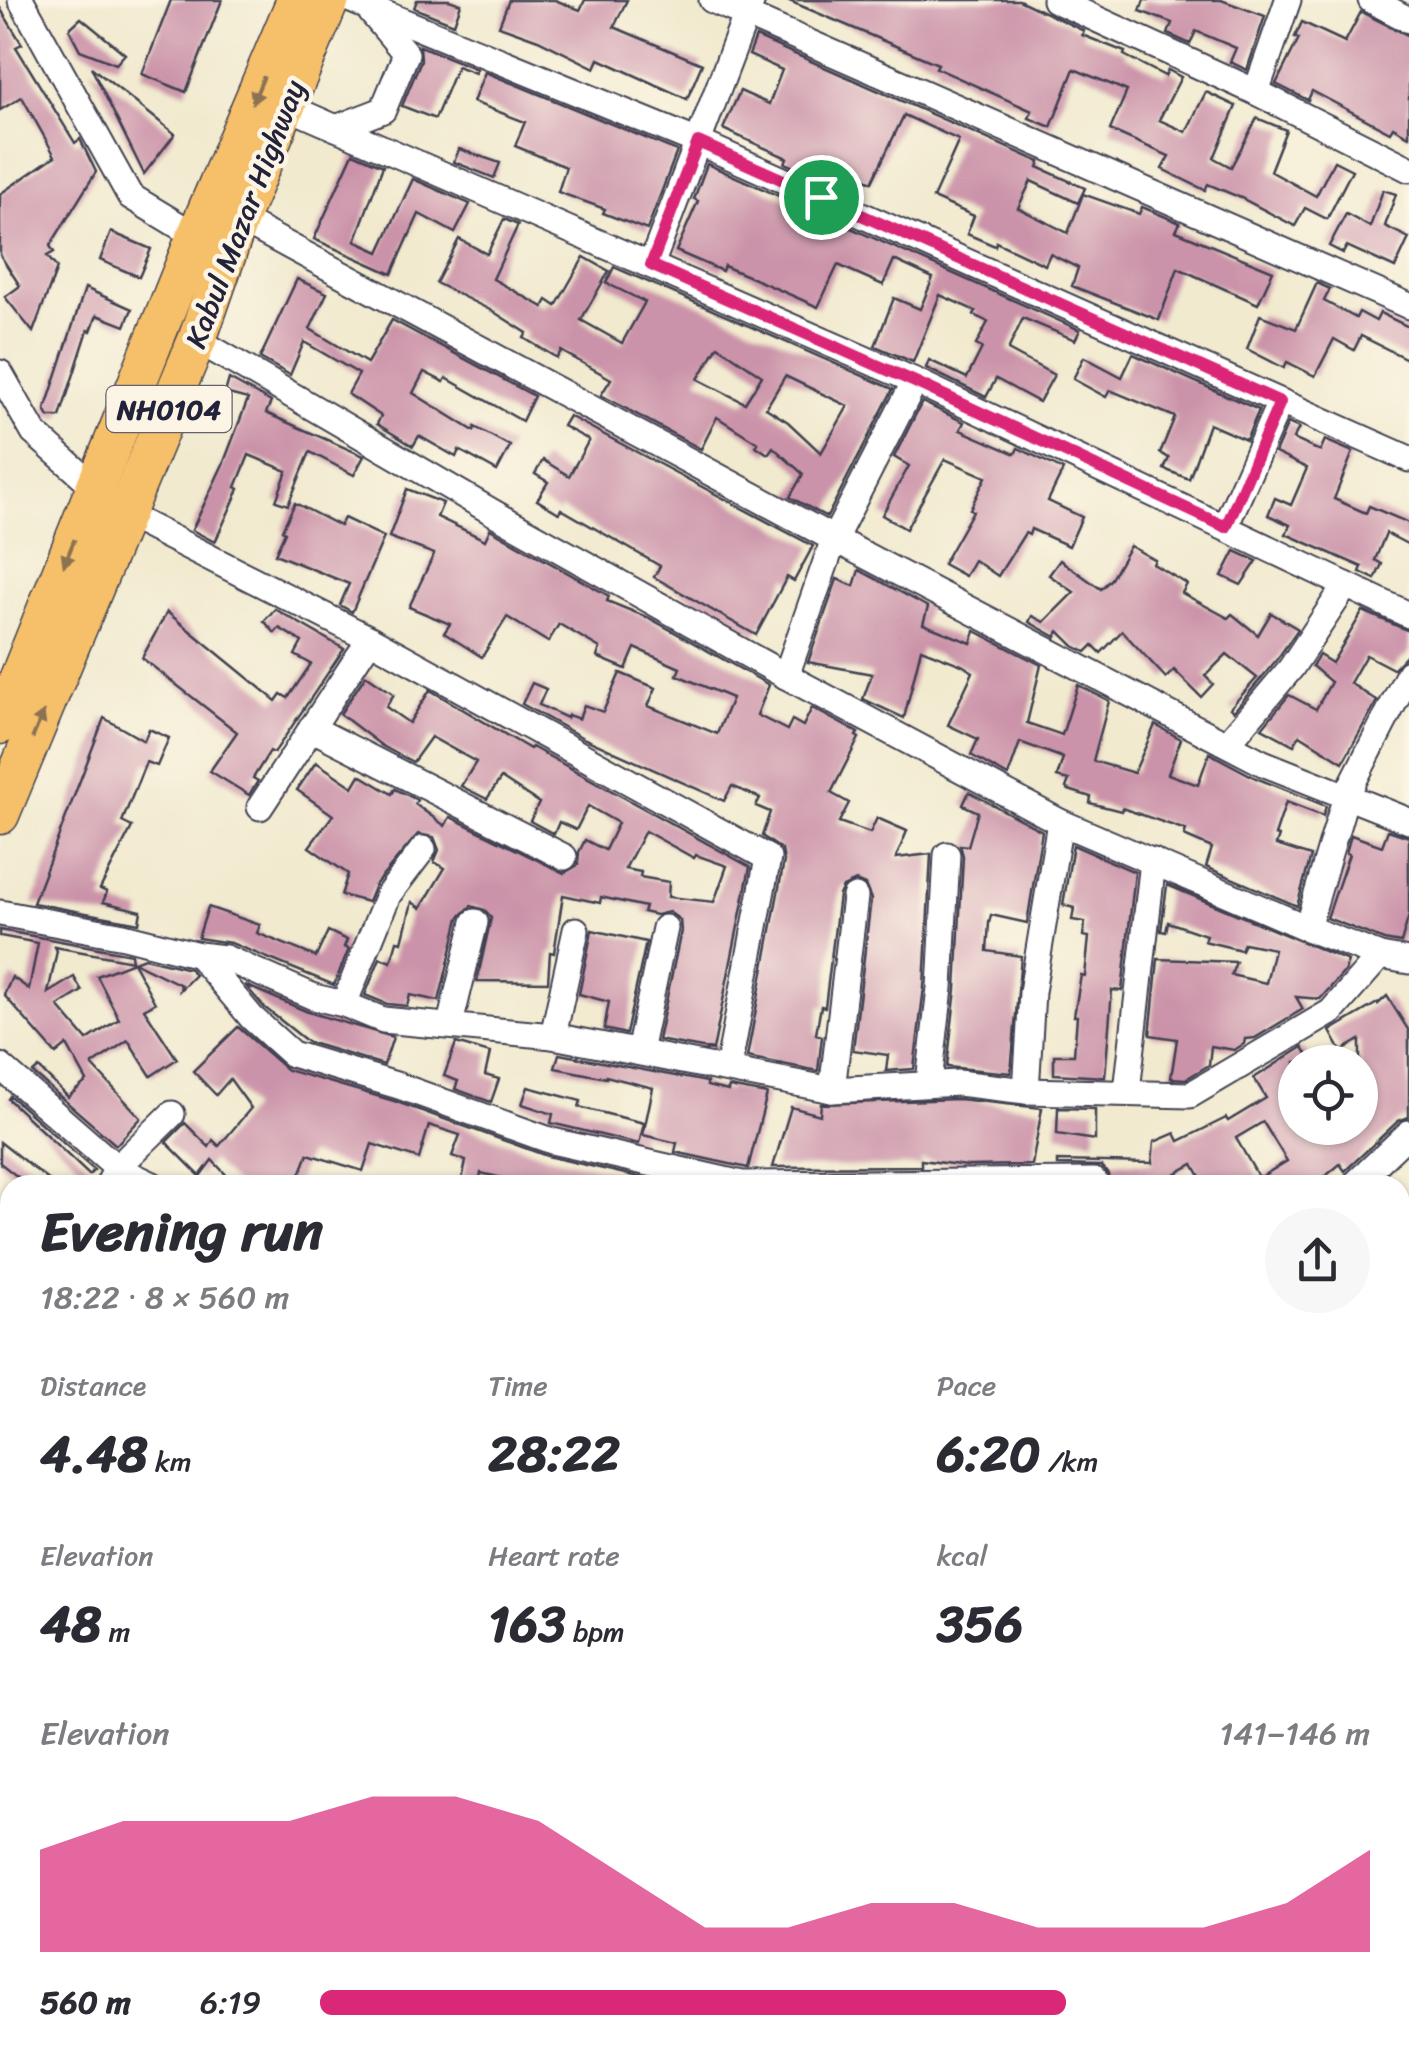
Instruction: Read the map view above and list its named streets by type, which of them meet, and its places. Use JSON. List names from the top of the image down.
{
  "streets": {
    "highway": ["Kabul Mazar Highway", "NH0104"]
  },
  "page": {
    "heading": ["Evening run", "18:22 · 8 × 560 m"],
    "stats": [
      ["Distance", "4.48 km"],
      ["Time", "28:22"],
      ["Pace", "6:20 /km"],
      ["Elevation", "48 m"],
      ["Heart rate", "163 bpm"],
      ["kcal", "356"]
    ],
    "chart": ["Elevation", "141–146 m"],
    "list": [
      {
        "name": "560 m",
        "note": "6:19"
      }
    ]
  }
}
